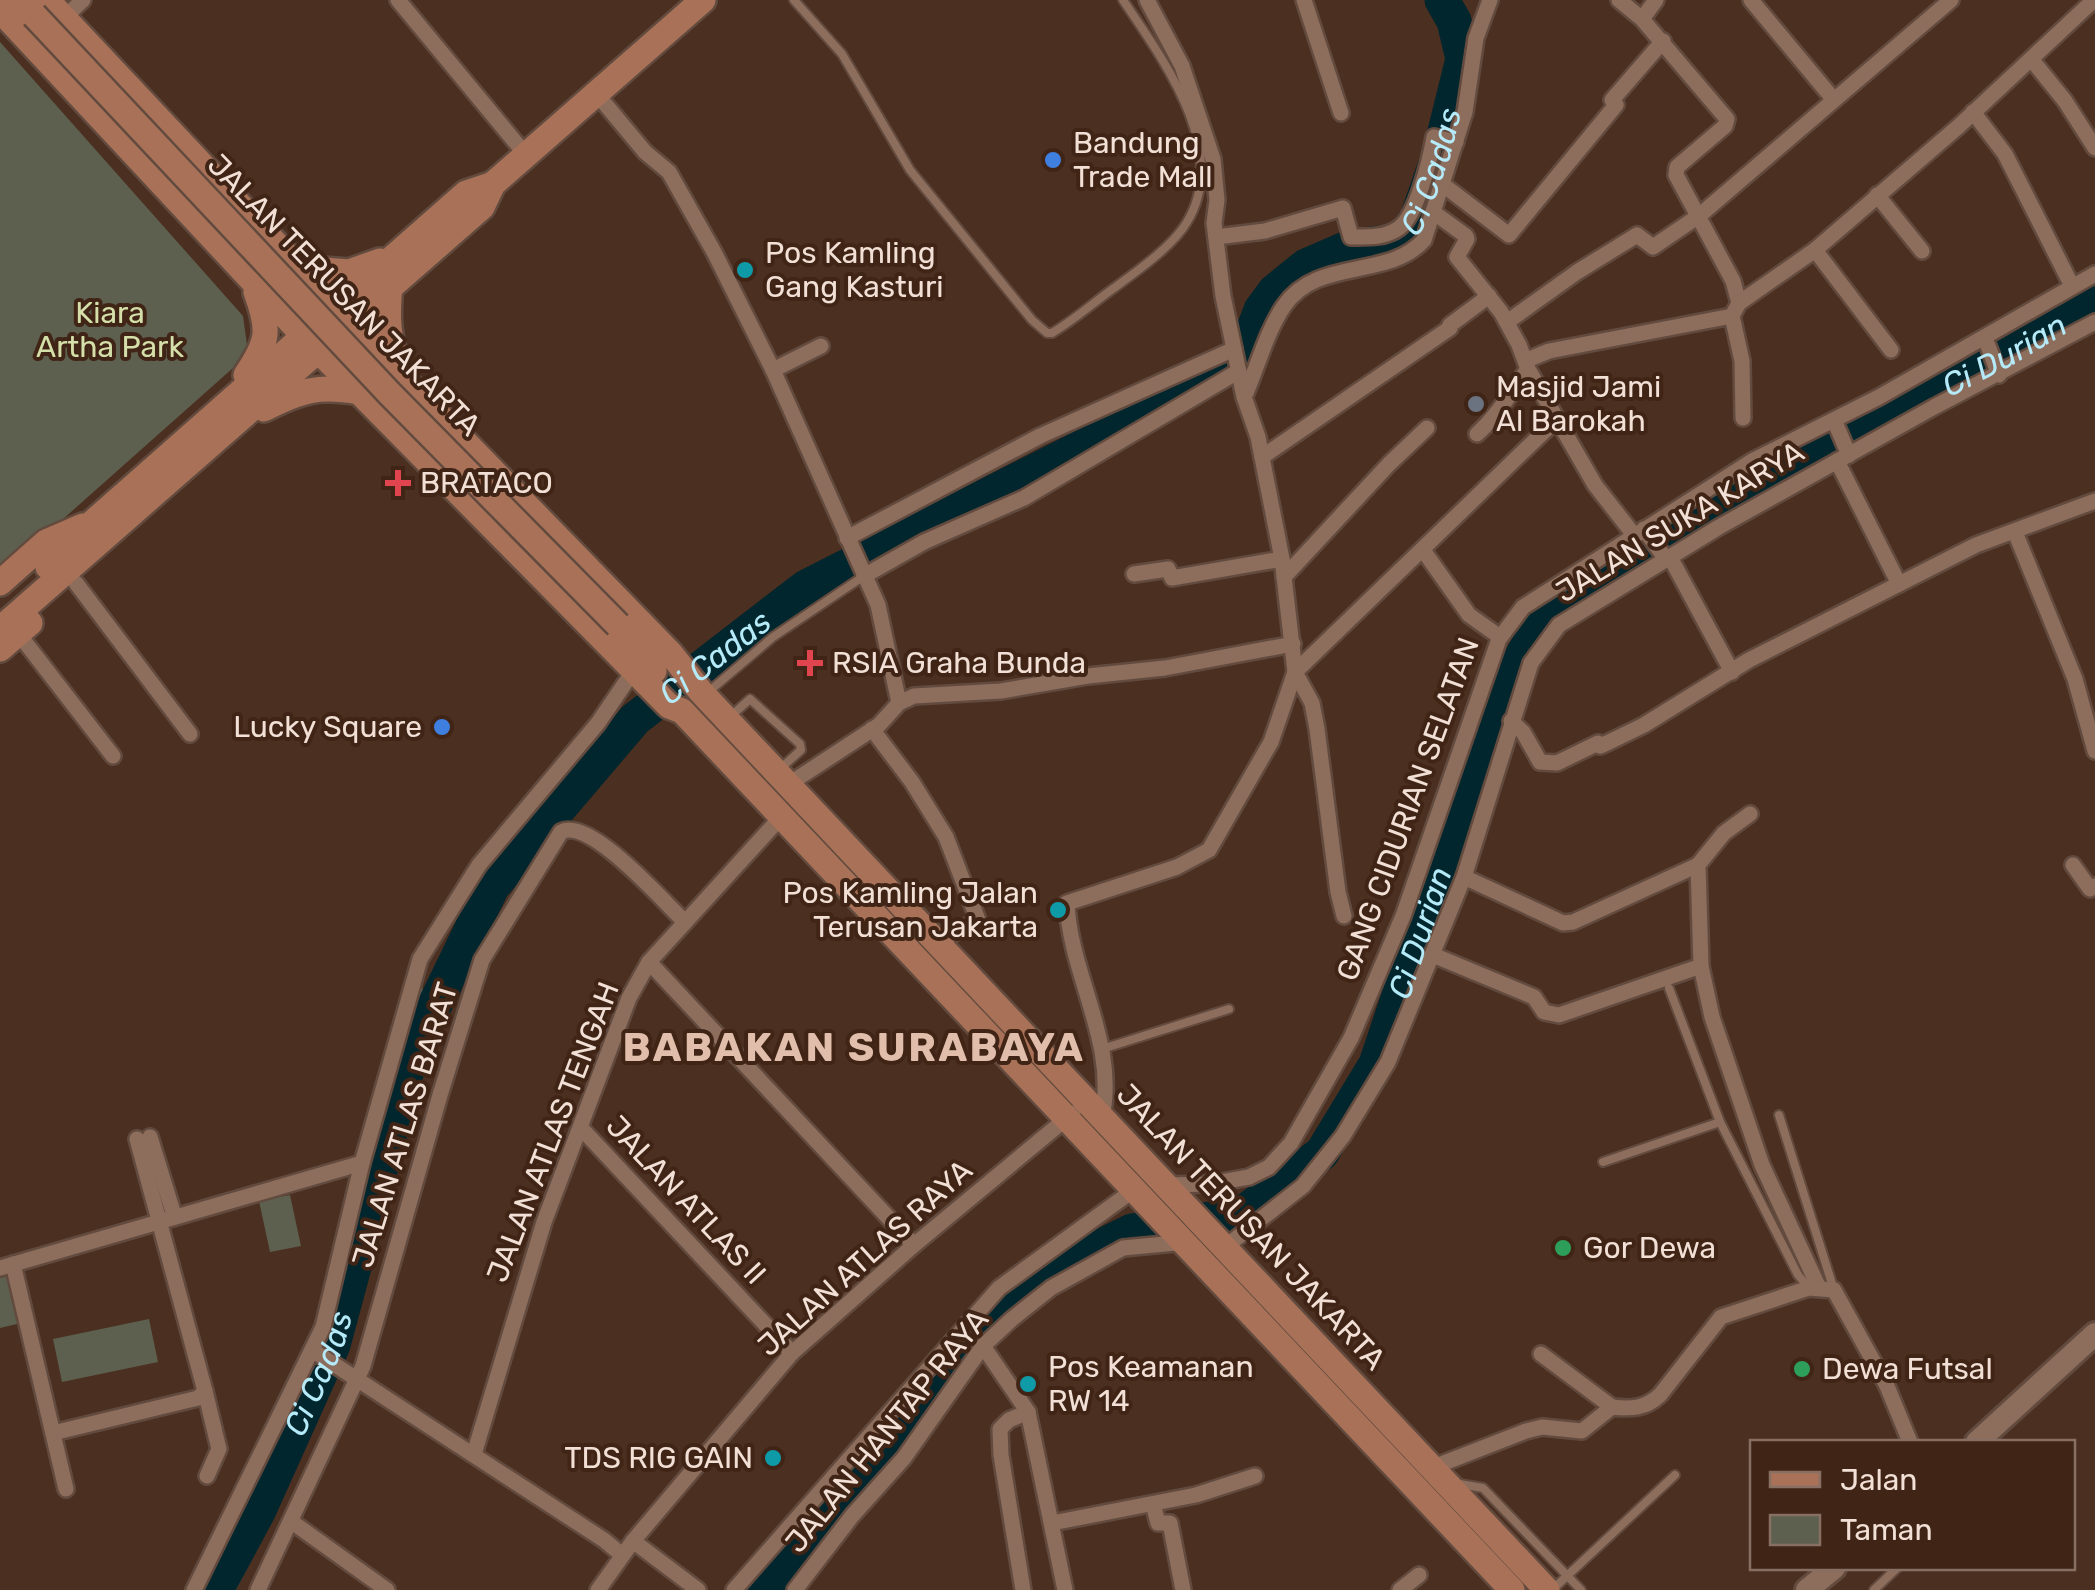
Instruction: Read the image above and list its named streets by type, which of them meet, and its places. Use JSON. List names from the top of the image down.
{
  "streets": {
    "main road": ["JALAN TERUSAN JAKARTA"],
    "street": [
      "JALAN SUKA KARYA",
      "GANG CIDURIAN SELATAN",
      "JALAN ATLAS BARAT",
      "JALAN ATLAS TENGAH",
      "JALAN ATLAS II",
      "JALAN ATLAS RAYA",
      "JALAN HANTAP RAYA"
    ]
  },
  "crossings": [
    ["JALAN TERUSAN JAKARTA", "JALAN SUKA KARYA"],
    ["JALAN TERUSAN JAKARTA", "GANG CIDURIAN SELATAN"],
    ["JALAN TERUSAN JAKARTA", "JALAN ATLAS TENGAH"],
    ["JALAN TERUSAN JAKARTA", "JALAN ATLAS RAYA"],
    ["JALAN TERUSAN JAKARTA", "JALAN HANTAP RAYA"],
    ["GANG CIDURIAN SELATAN", "JALAN HANTAP RAYA"],
    ["JALAN ATLAS BARAT", "JALAN ATLAS TENGAH"],
    ["JALAN ATLAS TENGAH", "JALAN ATLAS II"],
    ["JALAN ATLAS II", "JALAN ATLAS RAYA"]
  ],
  "districts": ["BABAKAN SURABAYA"],
  "water": ["Ci Cadas", "Ci Durian"],
  "parks": ["Kiara Artha Park"],
  "places": {
    "other": [
      "Bandung Trade Mall",
      "Pos Kamling Gang Kasturi",
      "Masjid Jami Al Barokah",
      "Lucky Square",
      "Pos Kamling Jalan Terusan Jakarta",
      "Gor Dewa",
      "Dewa Futsal",
      "Pos Keamanan RW 14",
      "TDS RIG GAIN"
    ],
    "health": ["BRATACO", "RSIA Graha Bunda"]
  },
  "legend": ["Jalan", "Taman"]
}
